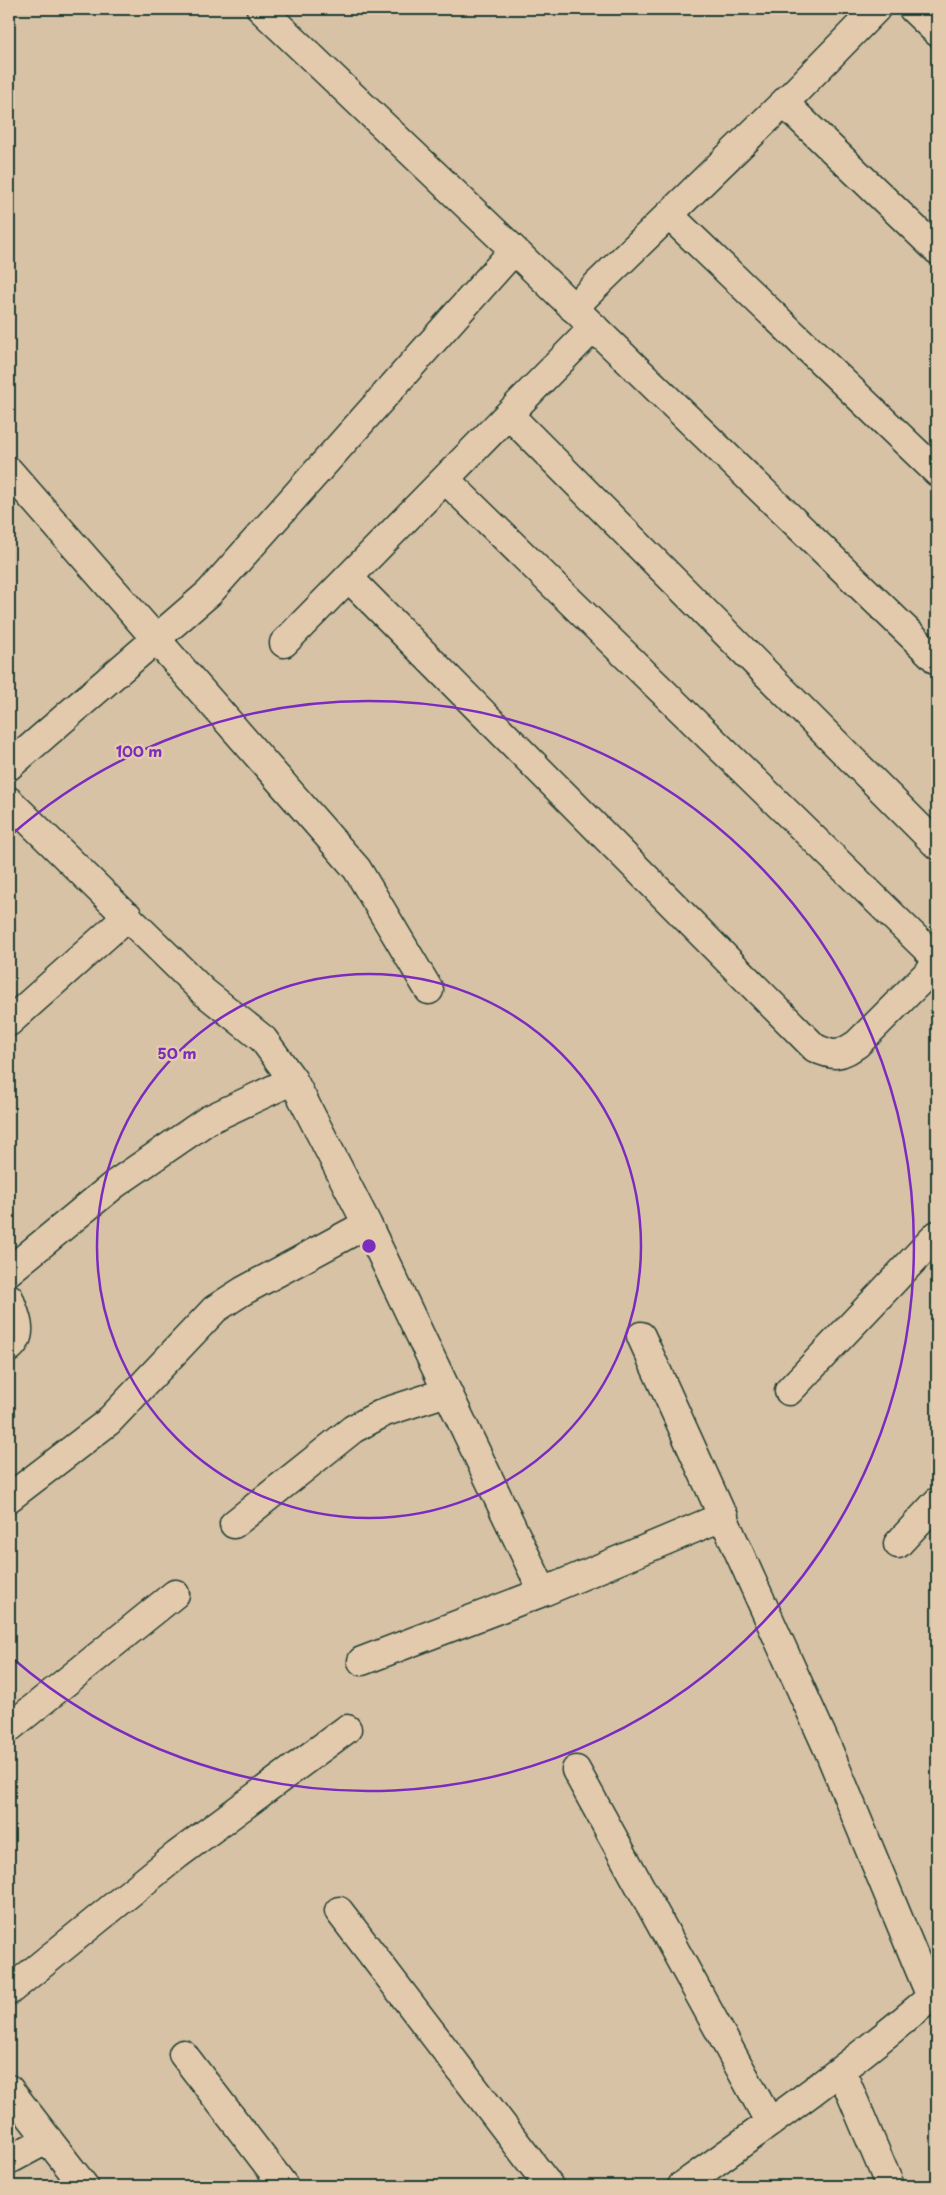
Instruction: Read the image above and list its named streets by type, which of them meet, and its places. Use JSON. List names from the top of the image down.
{
  "rings": ["100 m", "50 m"]
}
